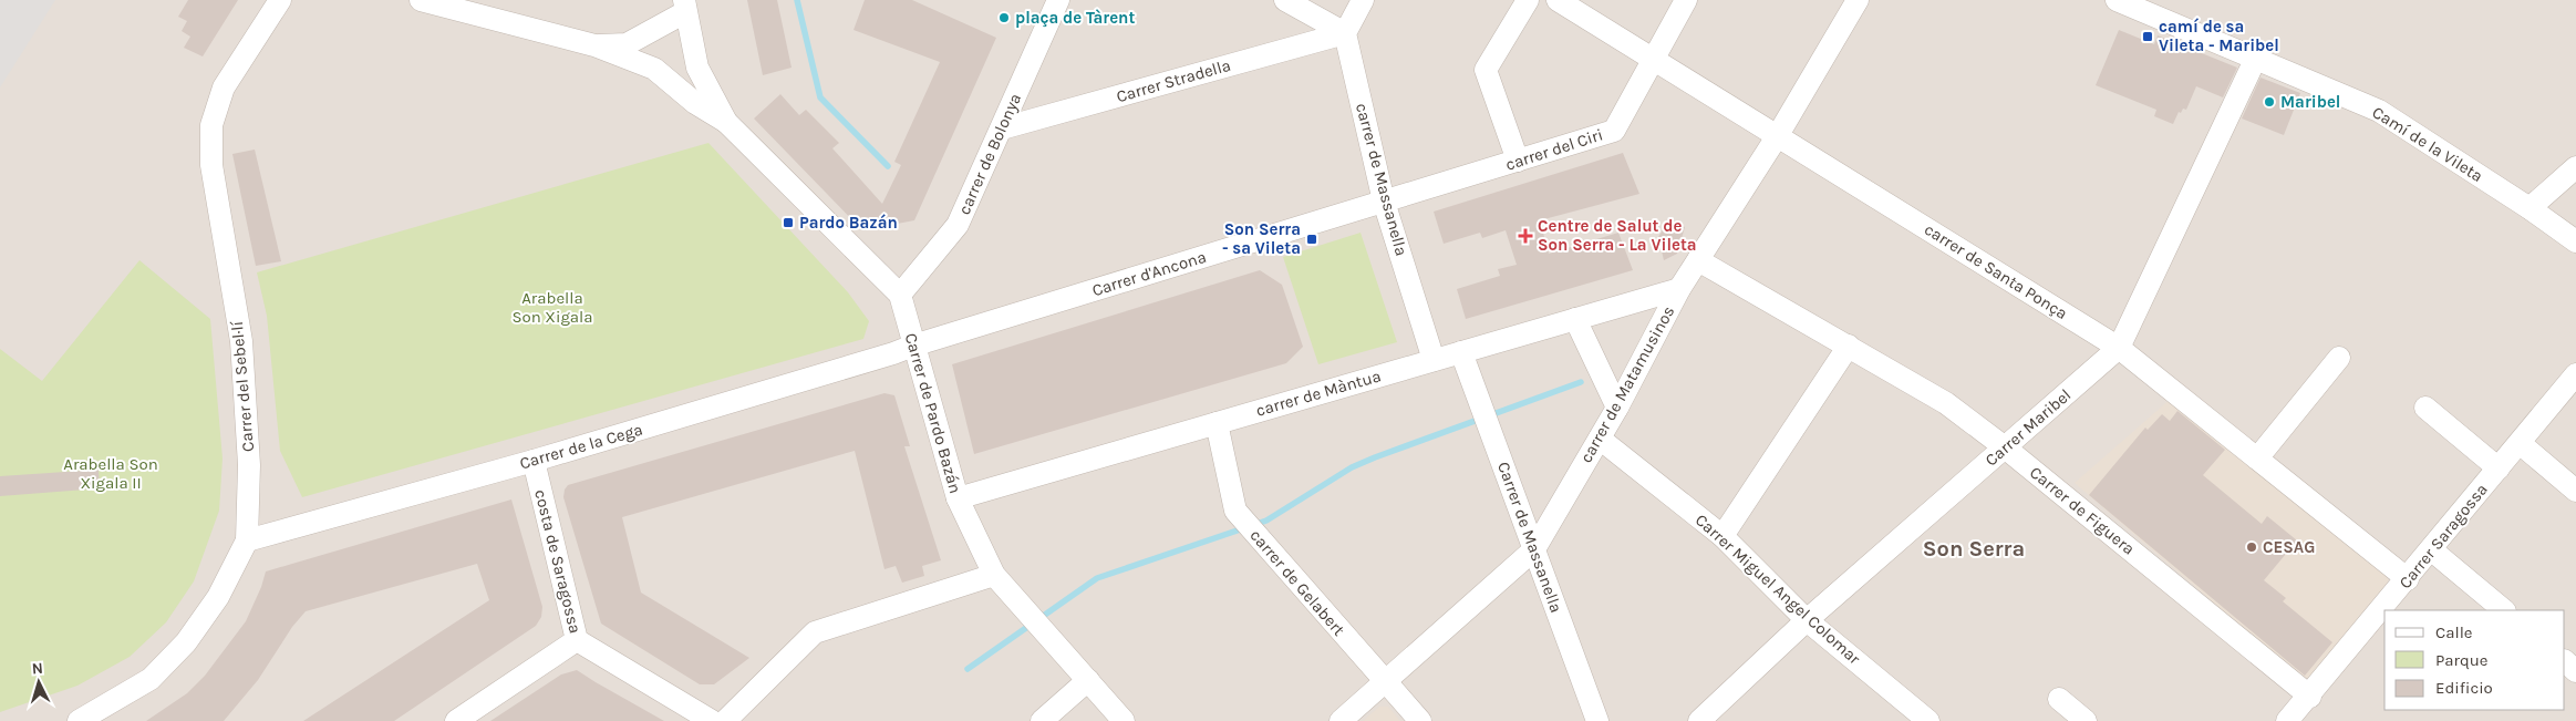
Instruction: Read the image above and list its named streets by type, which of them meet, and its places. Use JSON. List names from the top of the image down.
{
  "streets": {
    "street": [
      "Carrer Stradella",
      "Camí de la Vileta",
      "carrer del Ciri",
      "carrer de Bolonya",
      "carrer de Massanella",
      "carrer de Santa Ponça",
      "Carrer d'Ancona",
      "carrer de Matamusinos",
      "Carrer del Sebel·lí",
      "carrer de Màntua",
      "Carrer de Pardo Bazán",
      "Carrer Maribel",
      "Carrer de la Cega",
      "Carrer de Figuera",
      "Carrer Saragossa",
      "Carrer de Massanella",
      "costa de Saragossa",
      "carrer de Gelabert",
      "Carrer Miguel Angel Colomar"
    ]
  },
  "crossings": [
    ["Carrer Stradella", "carrer de Bolonya"],
    ["Carrer Stradella", "carrer de Massanella"],
    ["Camí de la Vileta", "Carrer Maribel"],
    ["carrer del Ciri", "carrer de Massanella"],
    ["carrer del Ciri", "carrer de Santa Ponça"],
    ["carrer del Ciri", "Carrer d'Ancona"],
    ["carrer de Bolonya", "Carrer de Pardo Bazán"],
    ["carrer de Massanella", "Carrer d'Ancona"],
    ["carrer de Massanella", "carrer de Màntua"],
    ["carrer de Santa Ponça", "carrer de Matamusinos"],
    ["carrer de Santa Ponça", "Carrer Maribel"],
    ["carrer de Santa Ponça", "Carrer Saragossa"],
    ["Carrer d'Ancona", "Carrer de Pardo Bazán"],
    ["Carrer d'Ancona", "Carrer de la Cega"],
    ["carrer de Matamusinos", "carrer de Màntua"],
    ["carrer de Matamusinos", "Carrer de Figuera"],
    ["carrer de Matamusinos", "Carrer de Massanella"],
    ["carrer de Matamusinos", "carrer de Gelabert"],
    ["carrer de Matamusinos", "Carrer Miguel Angel Colomar"],
    ["Carrer del Sebel·lí", "Carrer de la Cega"],
    ["carrer de Màntua", "Carrer de Pardo Bazán"],
    ["carrer de Màntua", "Carrer de Massanella"],
    ["carrer de Màntua", "carrer de Gelabert"],
    ["Carrer de Pardo Bazán", "Carrer de la Cega"],
    ["Carrer Maribel", "Carrer de Figuera"],
    ["Carrer Maribel", "Carrer Miguel Angel Colomar"],
    ["Carrer de la Cega", "costa de Saragossa"],
    ["Carrer de Figuera", "Carrer Saragossa"]
  ],
  "districts": ["Son Serra"],
  "parks": ["Arabella Son Xigala", "Arabella Son Xigala II"],
  "places": {
    "other": ["plaça de Tàrent", "Maribel", "CESAG"],
    "transit": ["camí de sa Vileta - Maribel", "Pardo Bazán", "Son Serra - sa Vileta"],
    "health": ["Centre de Salut de Son Serra - La Vileta"]
  },
  "legend": ["Calle", "Parque", "Edificio"],
  "north": "top"
}
